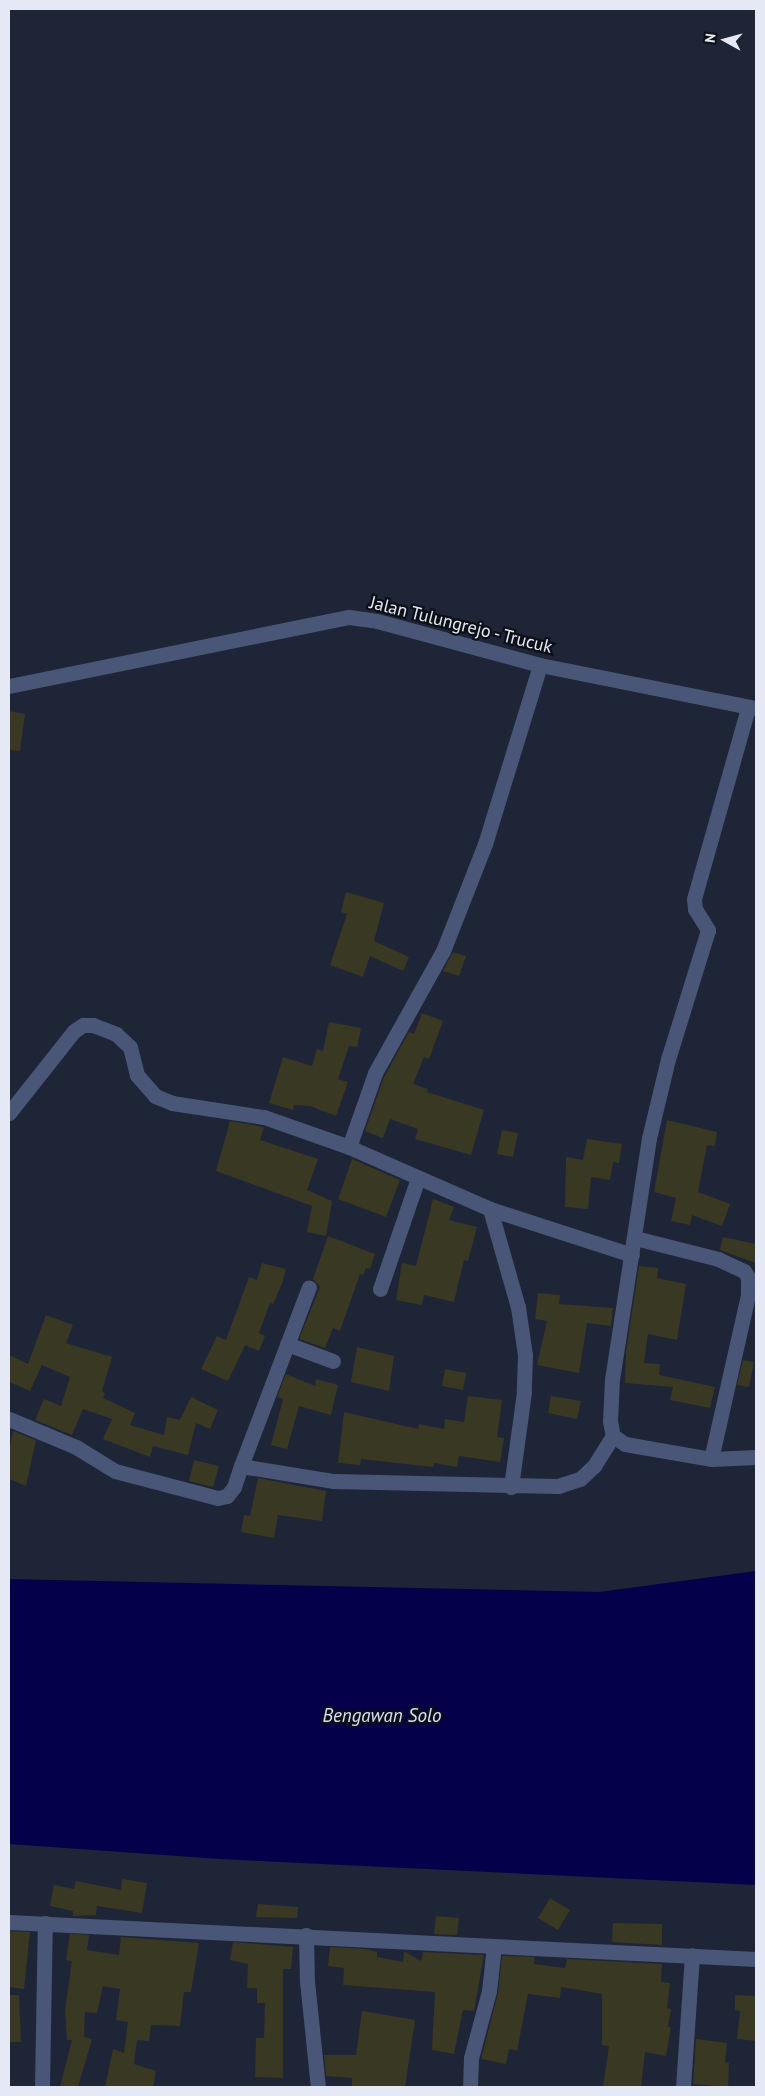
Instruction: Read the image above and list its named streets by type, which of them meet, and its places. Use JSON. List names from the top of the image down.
{
  "streets": {
    "street": ["Jalan Tulungrejo - Trucuk"]
  },
  "water": ["Bengawan Solo"],
  "north": "left"
}
